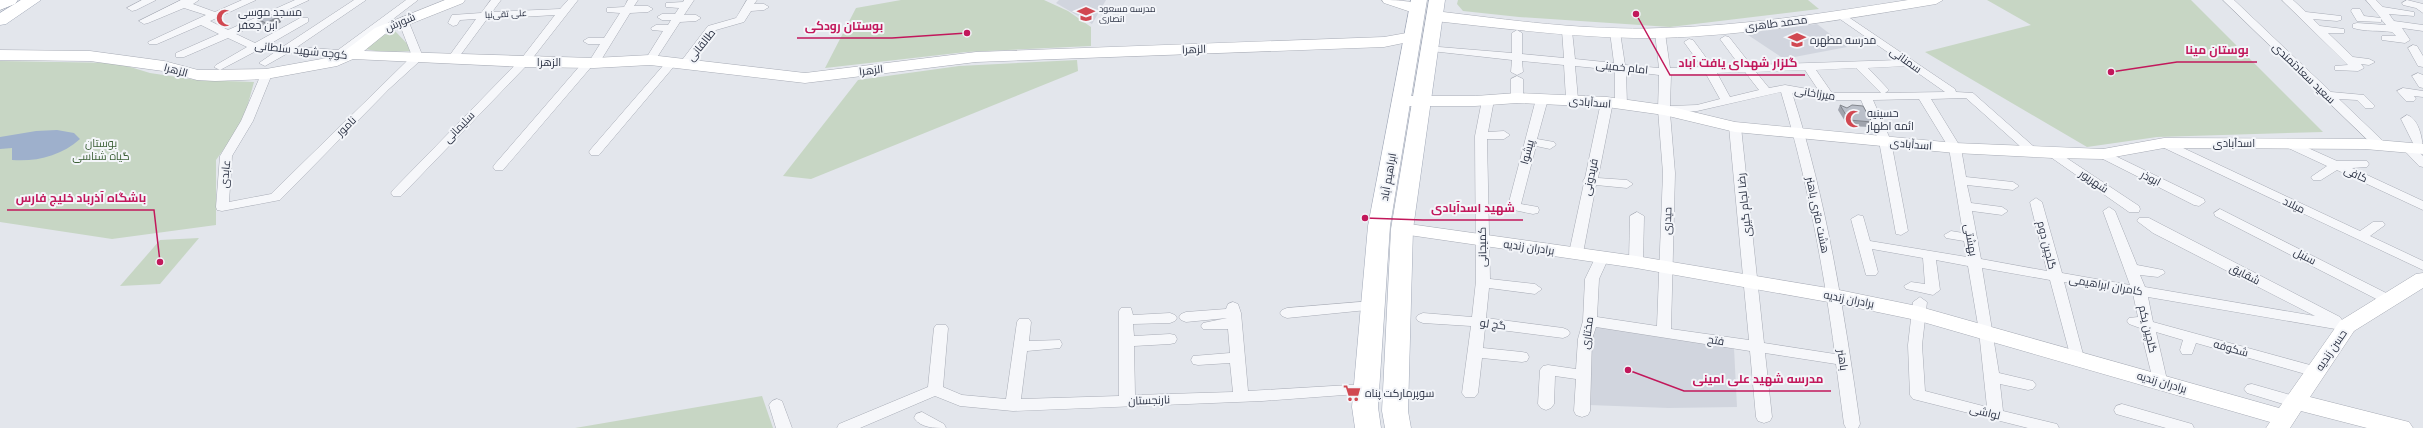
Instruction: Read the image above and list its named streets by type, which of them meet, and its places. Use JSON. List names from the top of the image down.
{
  "streets": {
    "main road": ["ابراهیم آباد"],
    "street": [
      "علی تقی‌نیا",
      "شورش",
      "محمد طاهری",
      "طالقانی",
      "الزهرا",
      "کوچه شهید سلطانی",
      "سمنانی",
      "امام خمینی",
      "سعید سعادتمندی",
      "میرزاخانی",
      "اسدآبادی",
      "نامور",
      "سلیمانی",
      "پیشوا",
      "عابدی",
      "کافی",
      "فریدونی",
      "ابوذر",
      "شهریور",
      "رضا لجام گیری",
      "میلاد",
      "هشت متری باهنر",
      "حیدری",
      "بهشتی",
      "گلچین دوم",
      "کمیجانی",
      "برادران زندیه",
      "سنبل",
      "شقایق",
      "کامران ابراهیمی",
      "گچ لو",
      "گلچین یکم",
      "مختاری",
      "فتح",
      "شکوفه",
      "حسن زندیه",
      "باهنر",
      "نارنجستان",
      "لواشی"
    ]
  },
  "crossings": [
    ["علی تقی‌نیا", "سلیمانی"],
    ["شورش", "الزهرا"],
    ["شورش", "کوچه شهید سلطانی"],
    ["محمد طاهری", "سمنانی"],
    ["محمد طاهری", "ابراهیم آباد"],
    ["محمد طاهری", "فریدونی"],
    ["محمد طاهری", "حیدری"],
    ["طالقانی", "الزهرا"],
    ["الزهرا", "کوچه شهید سلطانی"],
    ["الزهرا", "نامور"],
    ["الزهرا", "سلیمانی"],
    ["الزهرا", "عابدی"],
    ["الزهرا", "ابراهیم آباد"],
    ["سمنانی", "امام خمینی"],
    ["امام خمینی", "ابراهیم آباد"],
    ["امام خمینی", "فریدونی"],
    ["امام خمینی", "حیدری"],
    ["سعید سعادتمندی", "اسدآبادی"],
    ["میرزاخانی", "اسدآبادی"],
    ["میرزاخانی", "هشت متری باهنر"],
    ["میرزاخانی", "حیدری"],
    ["اسدآبادی", "پیشوا"],
    ["اسدآبادی", "کافی"],
    ["اسدآبادی", "ابراهیم آباد"],
    ["اسدآبادی", "فریدونی"],
    ["اسدآبادی", "ابوذر"],
    ["اسدآبادی", "شهریور"],
    ["اسدآبادی", "رضا لجام گیری"],
    ["اسدآبادی", "میلاد"],
    ["اسدآبادی", "هشت متری باهنر"],
    ["اسدآبادی", "حیدری"],
    ["اسدآبادی", "بهشتی"],
    ["اسدآبادی", "کمیجانی"],
    ["نامور", "عابدی"],
    ["ابراهیم آباد", "برادران زندیه"],
    ["ابراهیم آباد", "نارنجستان"],
    ["فریدونی", "برادران زندیه"],
    ["رضا لجام گیری", "برادران زندیه"],
    ["رضا لجام گیری", "فتح"],
    ["هشت متری باهنر", "برادران زندیه"],
    ["هشت متری باهنر", "باهنر"],
    ["حیدری", "برادران زندیه"],
    ["حیدری", "فتح"],
    ["بهشتی", "برادران زندیه"],
    ["بهشتی", "کامران ابراهیمی"],
    ["بهشتی", "لواشی"],
    ["گلچین دوم", "برادران زندیه"],
    ["گلچین دوم", "کامران ابراهیمی"],
    ["کمیجانی", "برادران زندیه"],
    ["کمیجانی", "گچ لو"],
    ["برادران زندیه", "گلچین یکم"],
    ["برادران زندیه", "مختاری"],
    ["برادران زندیه", "حسن زندیه"],
    ["برادران زندیه", "باهنر"],
    ["برادران زندیه", "لواشی"],
    ["سنبل", "حسن زندیه"],
    ["شقایق", "کامران ابراهیمی"],
    ["شقایق", "حسن زندیه"],
    ["کامران ابراهیمی", "گلچین یکم"],
    ["کامران ابراهیمی", "حسن زندیه"],
    ["گلچین یکم", "شکوفه"],
    ["مختاری", "فتح"],
    ["فتح", "باهنر"],
    ["شکوفه", "حسن زندیه"]
  ],
  "parks": ["بوستان گیاه شناسی"],
  "places": {
    "school or university": ["مدرسه مسعود انصاری", "مدرسه مطهره"],
    "other": [
      "گلزار شهدای یافت آباد",
      "بوستان رودکی",
      "بوستان مینا",
      "شهید اسدآبادی",
      "باشگاه آذرباد خلیج فارس",
      "مدرسه شهید علی امینی"
    ],
    "mosque": ["مسجد موسی ابن جعفر", "حسینیه ائمه اطهار"],
    "supermarket": ["سوپرمارکت پناه"]
  }
}
